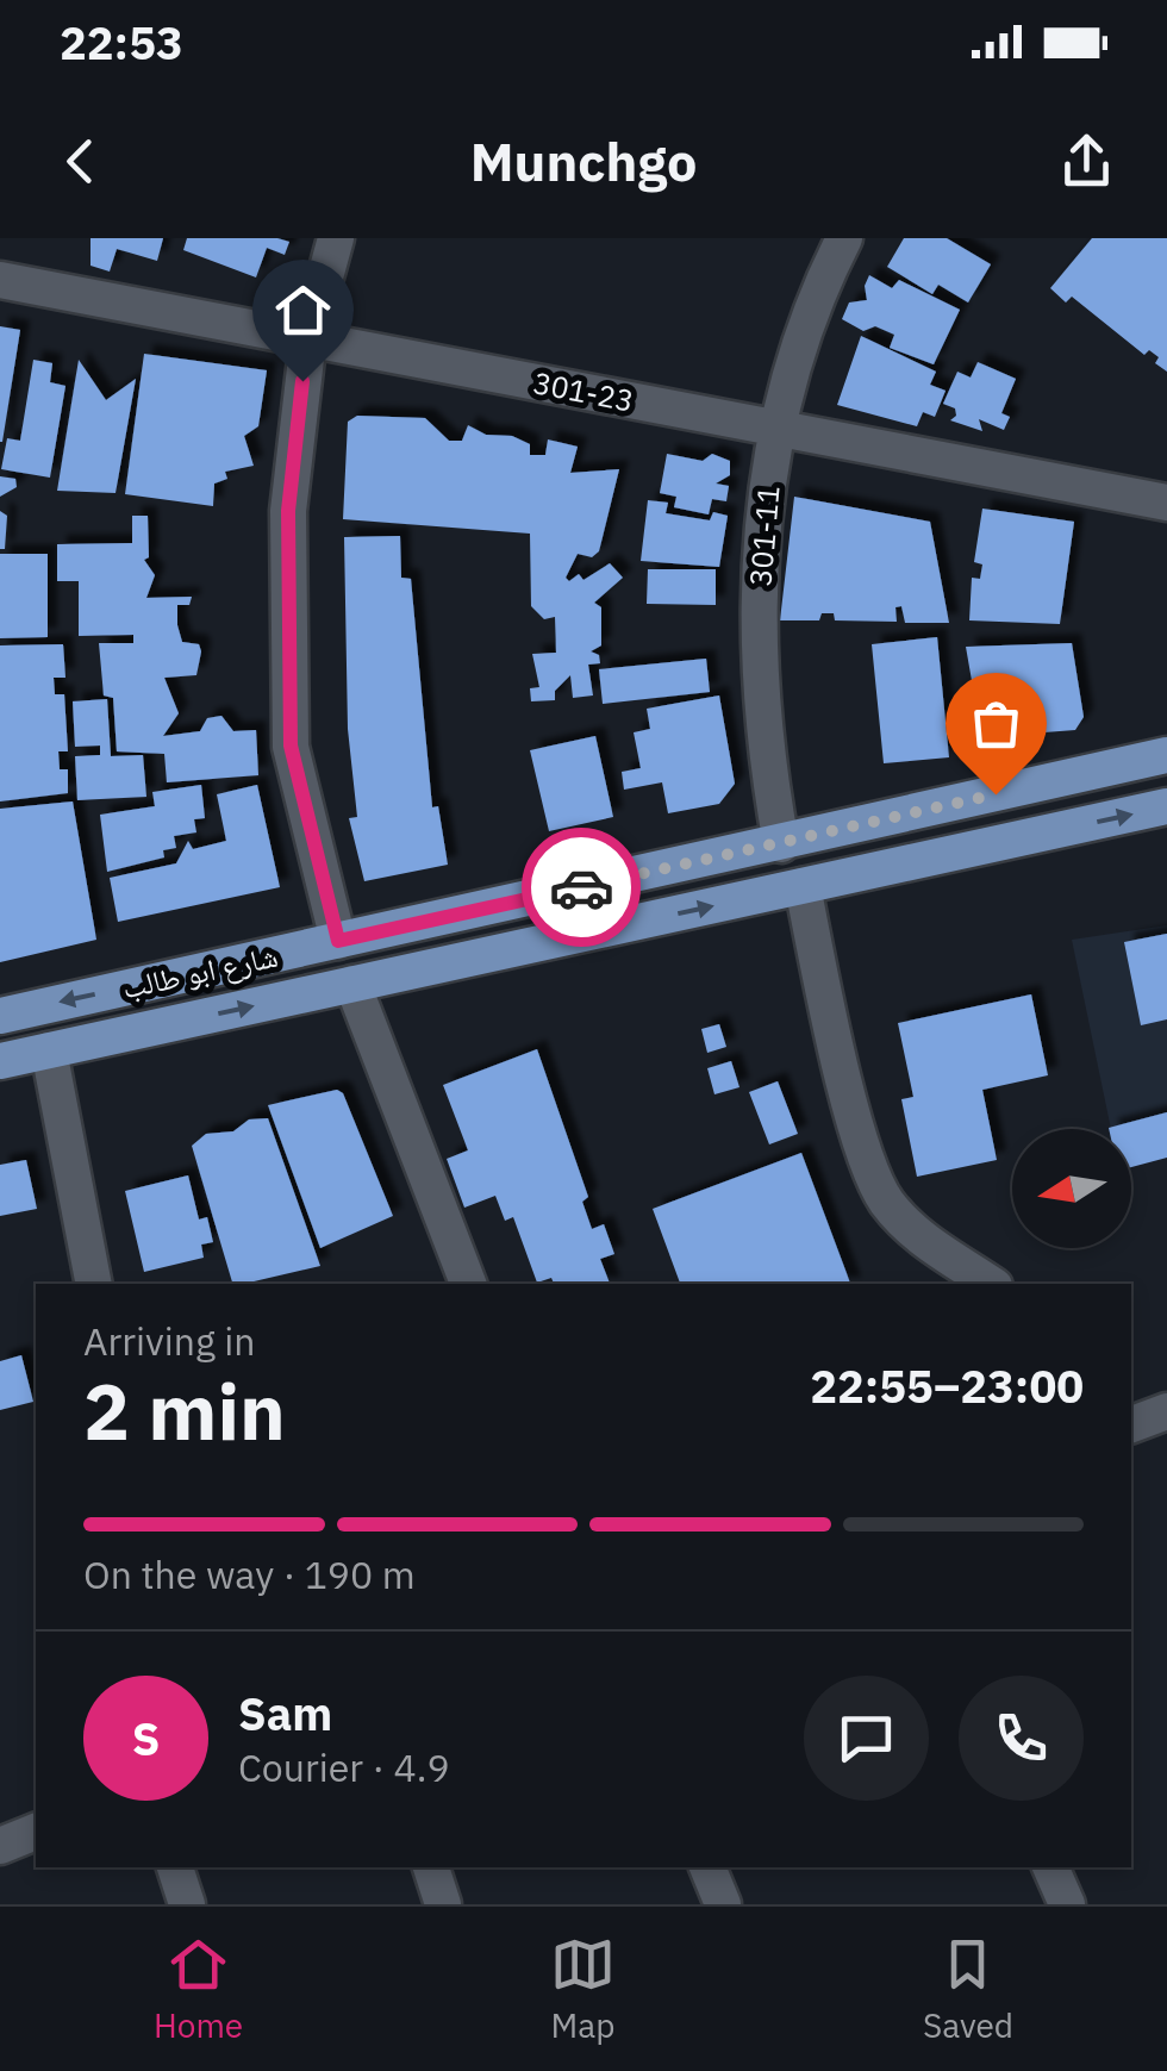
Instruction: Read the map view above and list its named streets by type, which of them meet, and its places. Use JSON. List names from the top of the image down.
{
  "streets": {
    "main road": ["شارع ابو طالب"],
    "street": ["301-23", "301-11"]
  },
  "crossings": [
    ["301-23", "301-11"],
    ["301-11", "شارع ابو طالب"]
  ],
  "north": "left",
  "page": {
    "status": "22:53",
    "header": "Munchgo",
    "heading": ["2 min", "Arriving in", "22:55–23:00"],
    "panel": ["Sam", "Courier · 4.9"],
    "bar": "On the way · 190 m",
    "round": "S",
    "tabs": ["Home", "Map", "Saved"]
  }
}
